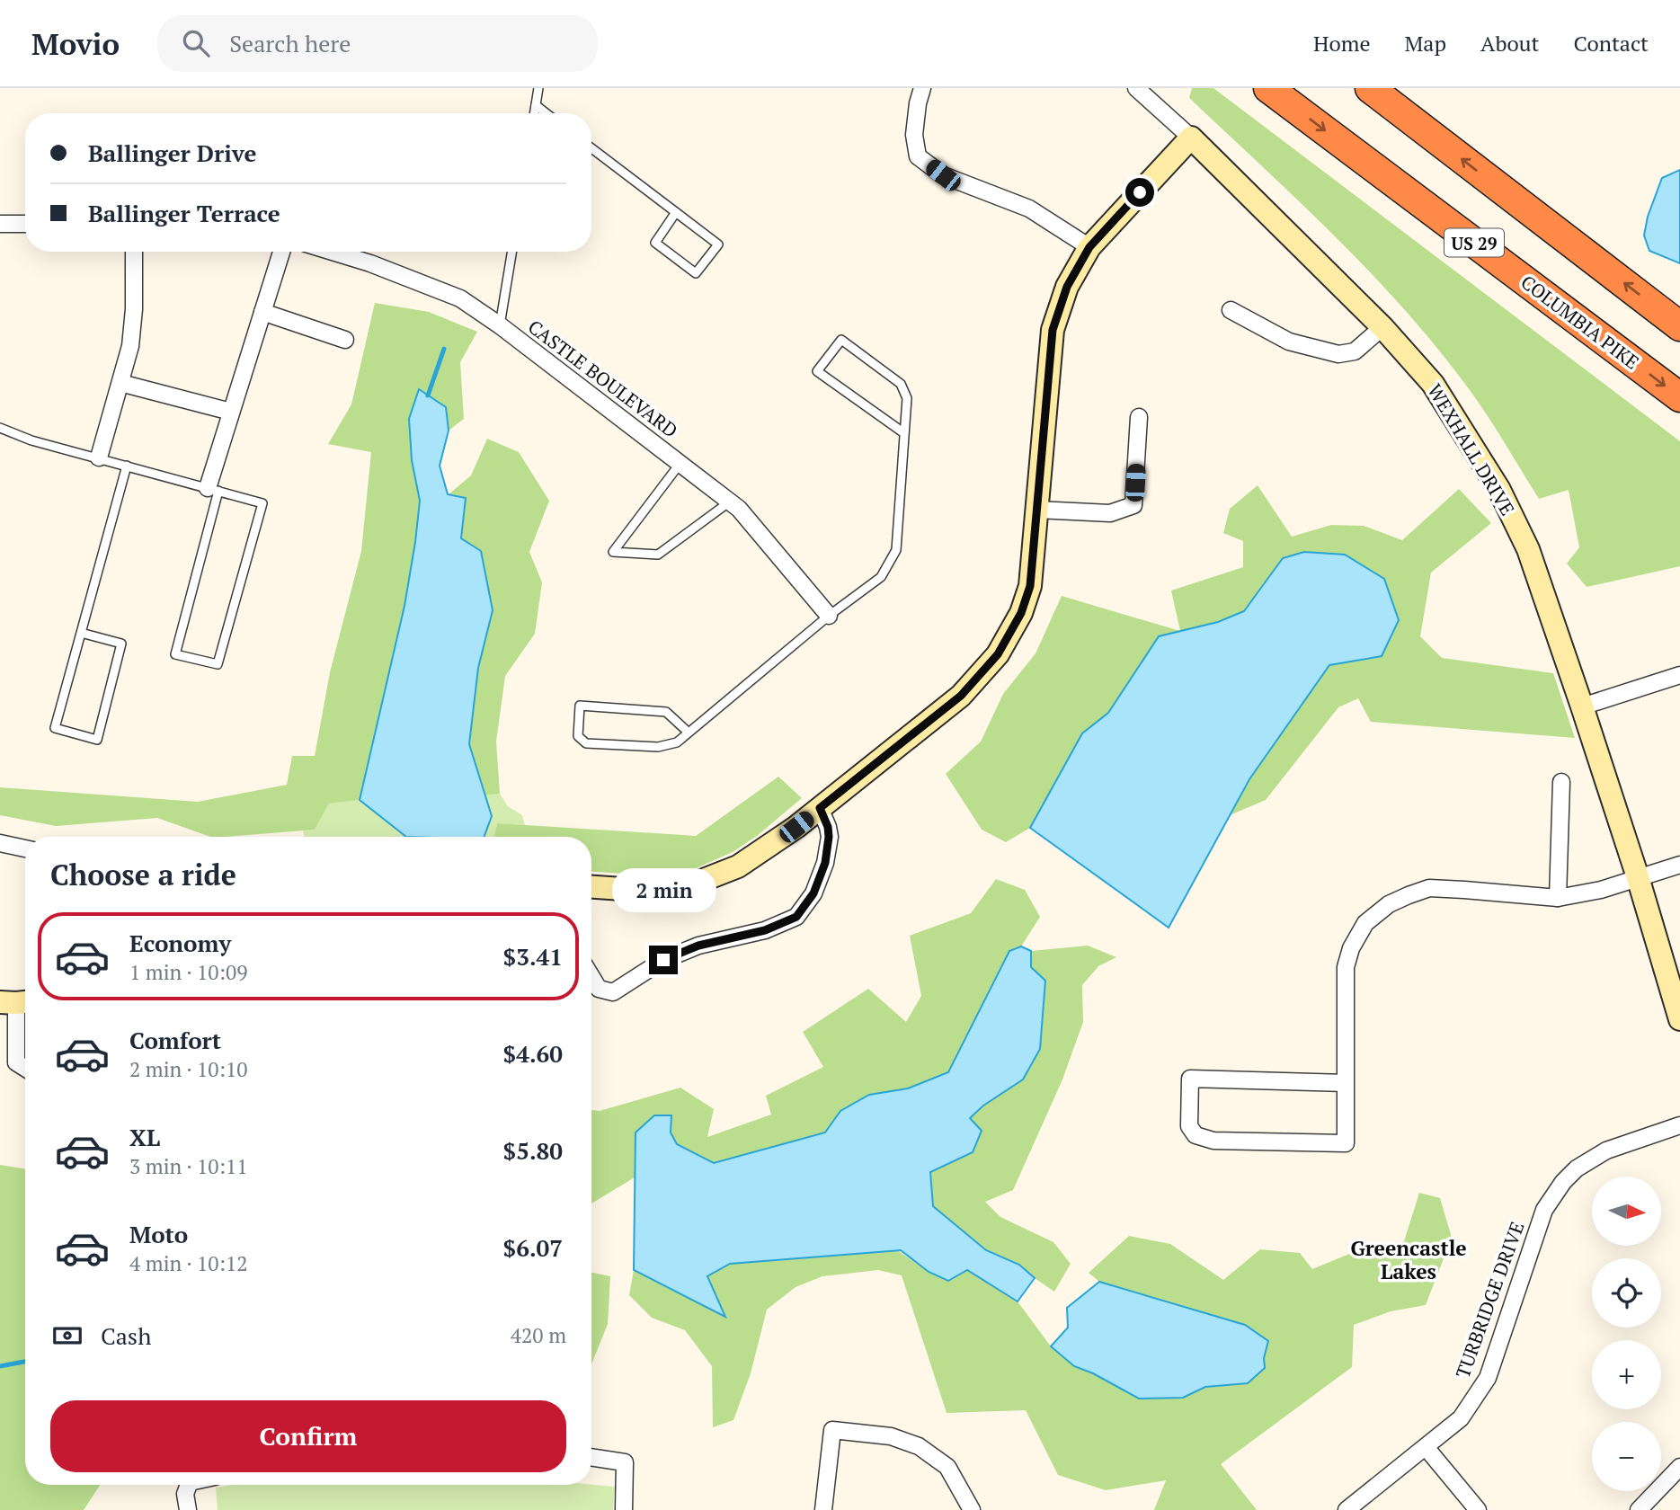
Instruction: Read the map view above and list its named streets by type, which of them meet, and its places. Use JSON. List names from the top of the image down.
{
  "streets": {
    "highway": ["US 29", "COLUMBIA PIKE"],
    "street": ["CASTLE BOULEVARD", "WEXHALL DRIVE", "TURBRIDGE DRIVE"]
  },
  "districts": ["Greencastle Lakes"],
  "north": "right",
  "page": {
    "header": "Movio",
    "search": "Search here",
    "nav": [
      "Home",
      "Map",
      "About",
      "Contact"
    ],
    "banner": ["Ballinger Drive", "Ballinger Terrace"],
    "heading": "Choose a ride",
    "bubble": "2 min",
    "list": [
      {
        "name": "Economy",
        "note": "1 min · 10:09",
        "value": "$3.41"
      },
      {
        "name": "Comfort",
        "note": "2 min · 10:10",
        "value": "$4.60"
      },
      {
        "name": "XL",
        "note": "3 min · 10:11",
        "value": "$5.80"
      },
      {
        "name": "Moto",
        "note": "4 min · 10:12",
        "value": "$6.07"
      }
    ],
    "map_buttons": ["+", "−"],
    "pay": ["Cash", "420 m"],
    "buttons": "Confirm"
  }
}
